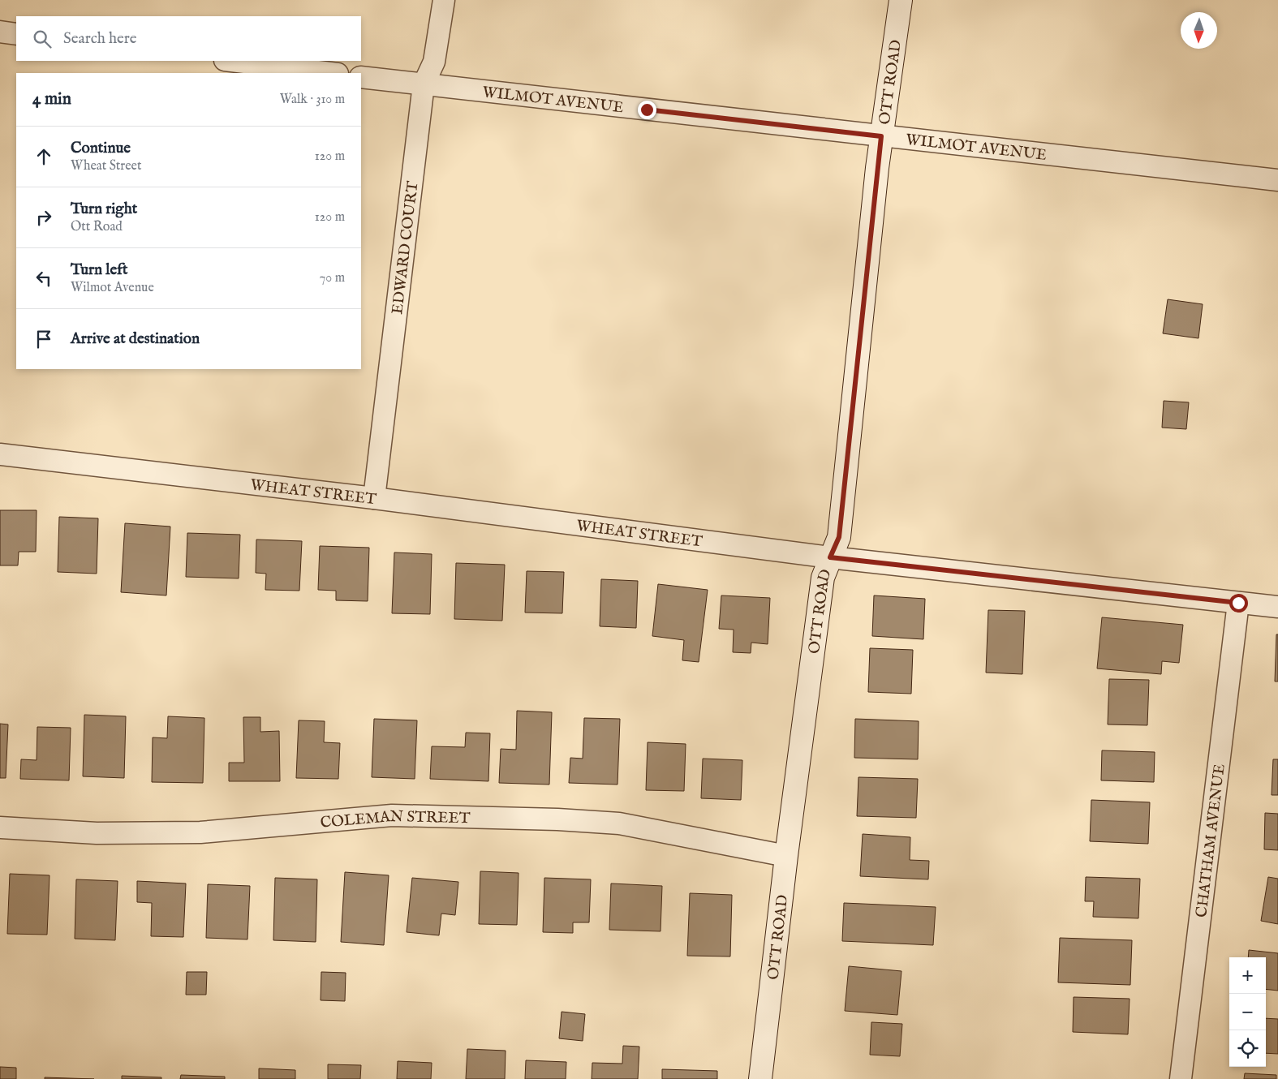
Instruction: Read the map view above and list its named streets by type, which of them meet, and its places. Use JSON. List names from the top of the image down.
{
  "streets": {
    "street": [
      "OTT ROAD",
      "WILMOT AVENUE",
      "EDWARD COURT",
      "WHEAT STREET",
      "COLEMAN STREET",
      "CHATHAM AVENUE"
    ]
  },
  "crossings": [
    ["OTT ROAD", "WILMOT AVENUE"],
    ["OTT ROAD", "WHEAT STREET"],
    ["OTT ROAD", "COLEMAN STREET"],
    ["WILMOT AVENUE", "EDWARD COURT"],
    ["EDWARD COURT", "WHEAT STREET"],
    ["WHEAT STREET", "CHATHAM AVENUE"]
  ],
  "north": "bottom",
  "page": {
    "search": "Search here",
    "heading": ["4 min", "Walk · 310 m"],
    "list": [
      ["Continue", "Wheat Street", "120 m"],
      ["Turn right", "Ott Road", "120 m"],
      ["Turn left", "Wilmot Avenue", "70 m"],
      "Arrive at destination"
    ],
    "map_buttons": ["+", "−"]
  }
}
